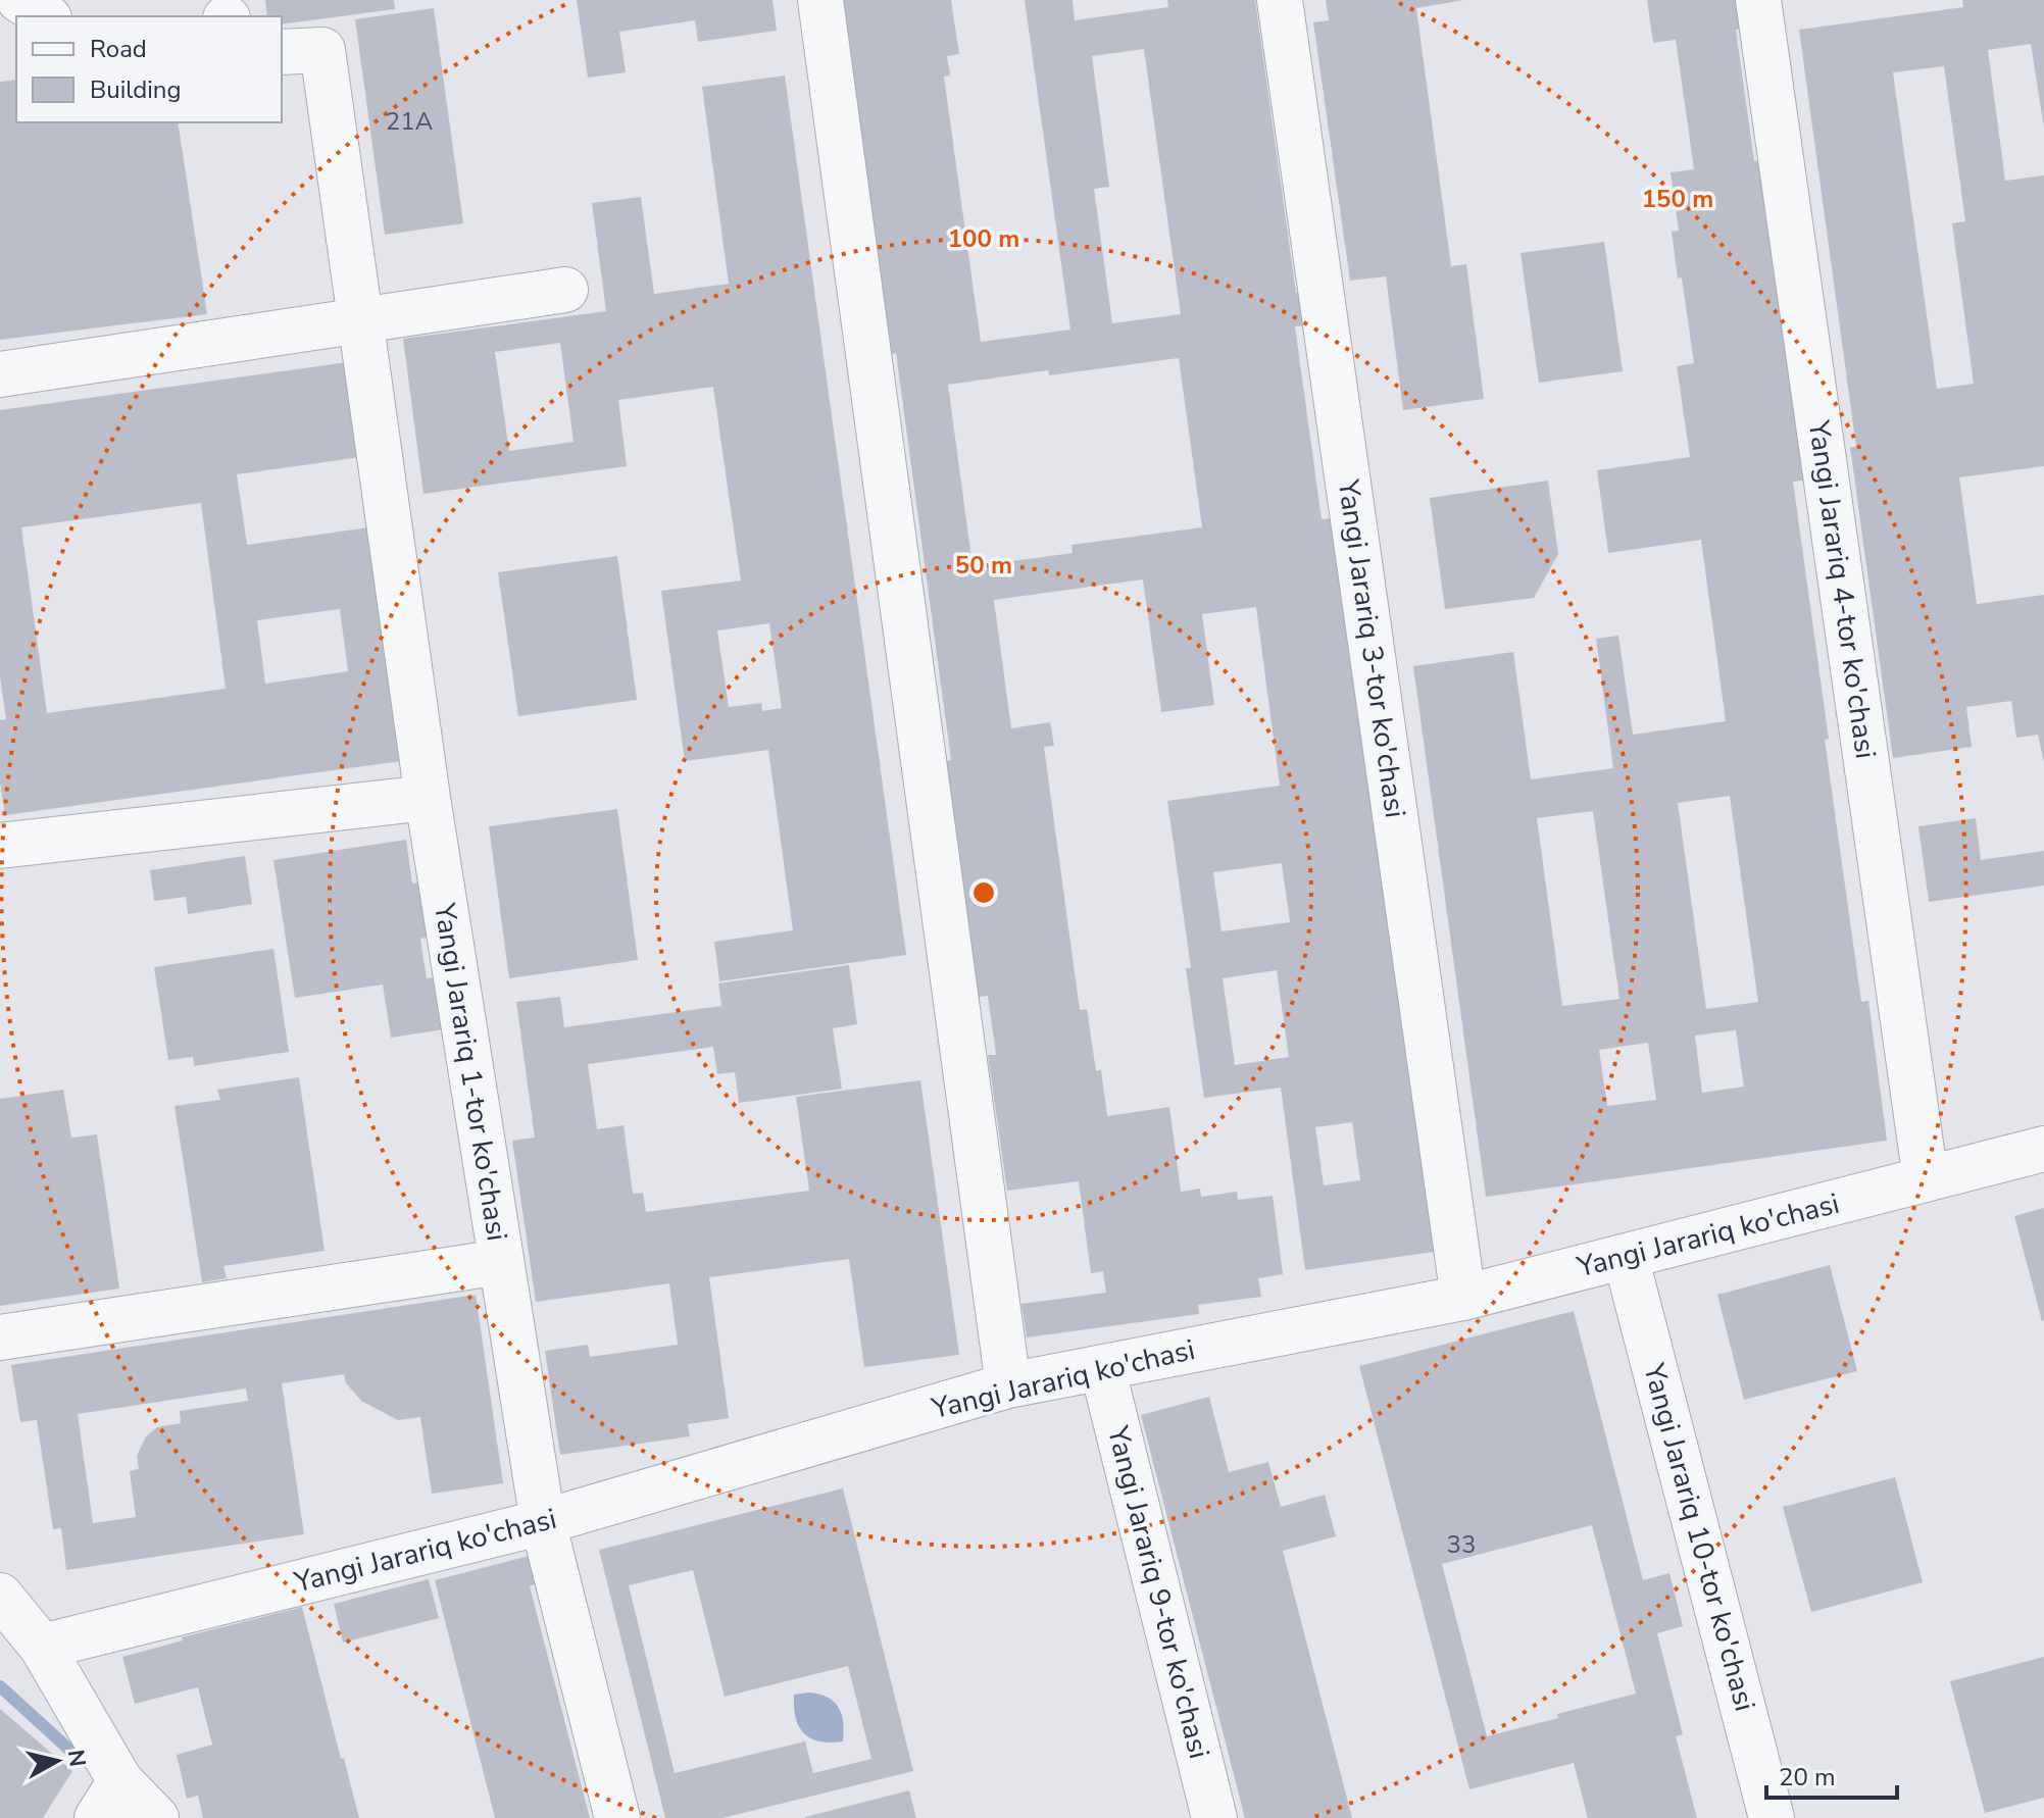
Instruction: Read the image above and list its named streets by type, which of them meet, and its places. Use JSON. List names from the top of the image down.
{
  "streets": {
    "street": [
      "Yangi Jarariq 4-tor ko'chasi",
      "Yangi Jarariq 3-tor ko'chasi",
      "Yangi Jarariq 1-tor ko'chasi",
      "Yangi Jarariq ko'chasi",
      "Yangi Jarariq 10-tor ko'chasi",
      "Yangi Jarariq 9-tor ko'chasi"
    ]
  },
  "crossings": [
    ["Yangi Jarariq 4-tor ko'chasi", "Yangi Jarariq ko'chasi"],
    ["Yangi Jarariq 3-tor ko'chasi", "Yangi Jarariq ko'chasi"],
    ["Yangi Jarariq 1-tor ko'chasi", "Yangi Jarariq ko'chasi"],
    ["Yangi Jarariq ko'chasi", "Yangi Jarariq 10-tor ko'chasi"],
    ["Yangi Jarariq ko'chasi", "Yangi Jarariq 9-tor ko'chasi"]
  ],
  "house_numbers": ["21А", "33"],
  "legend": ["Road", "Building"],
  "scale_bar": "20 m",
  "north": "right",
  "rings": ["150 m", "100 m", "50 m"]
}
